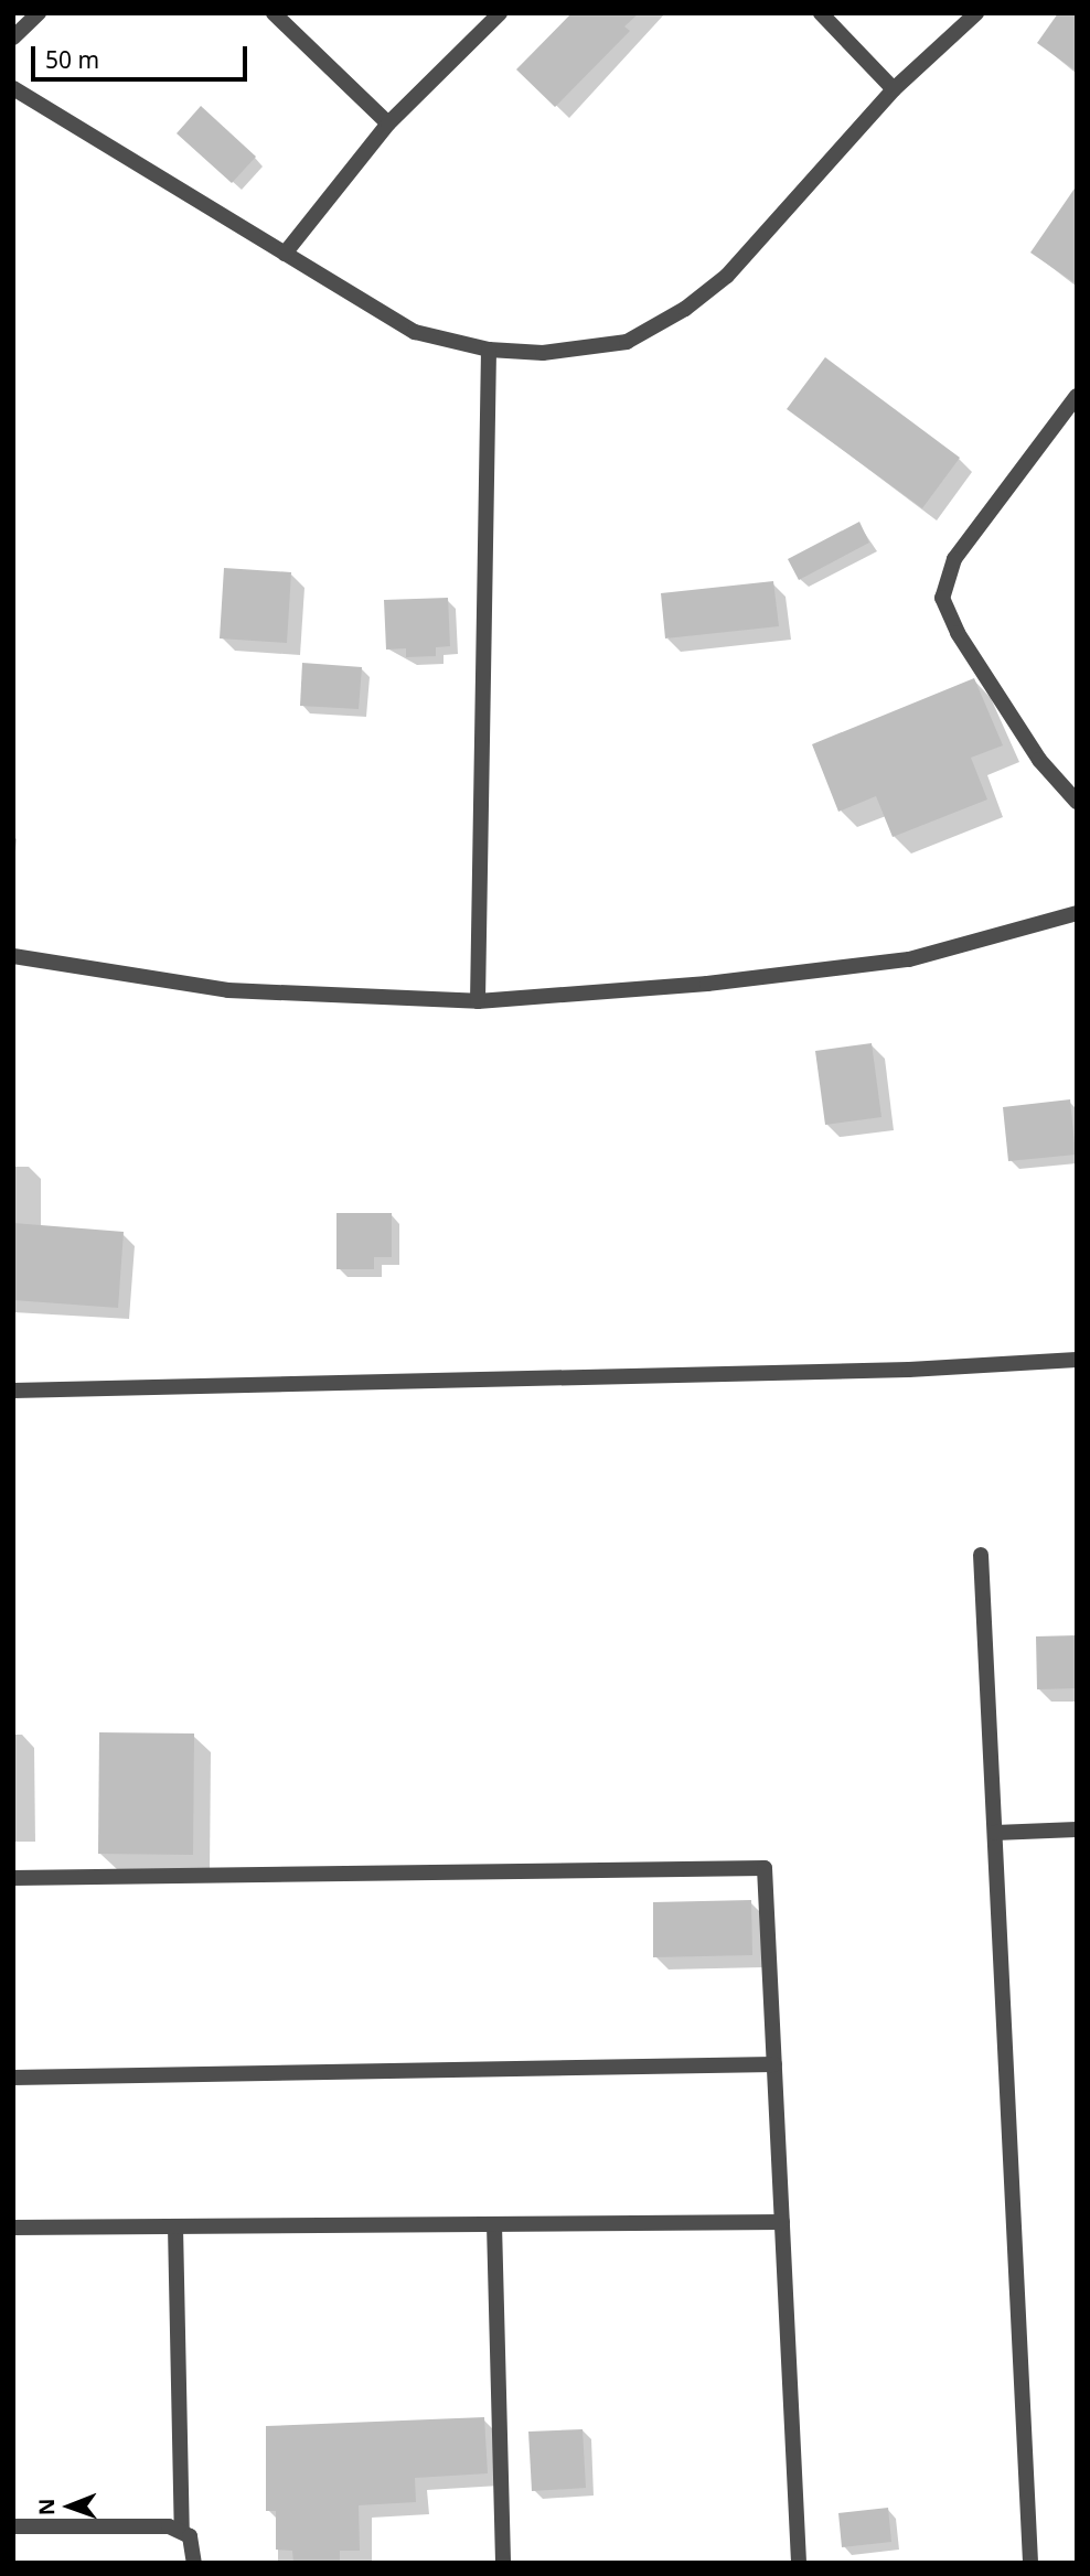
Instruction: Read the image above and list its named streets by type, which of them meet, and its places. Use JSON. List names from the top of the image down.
{
  "scale_bar": "50 m",
  "north": "left"
}
